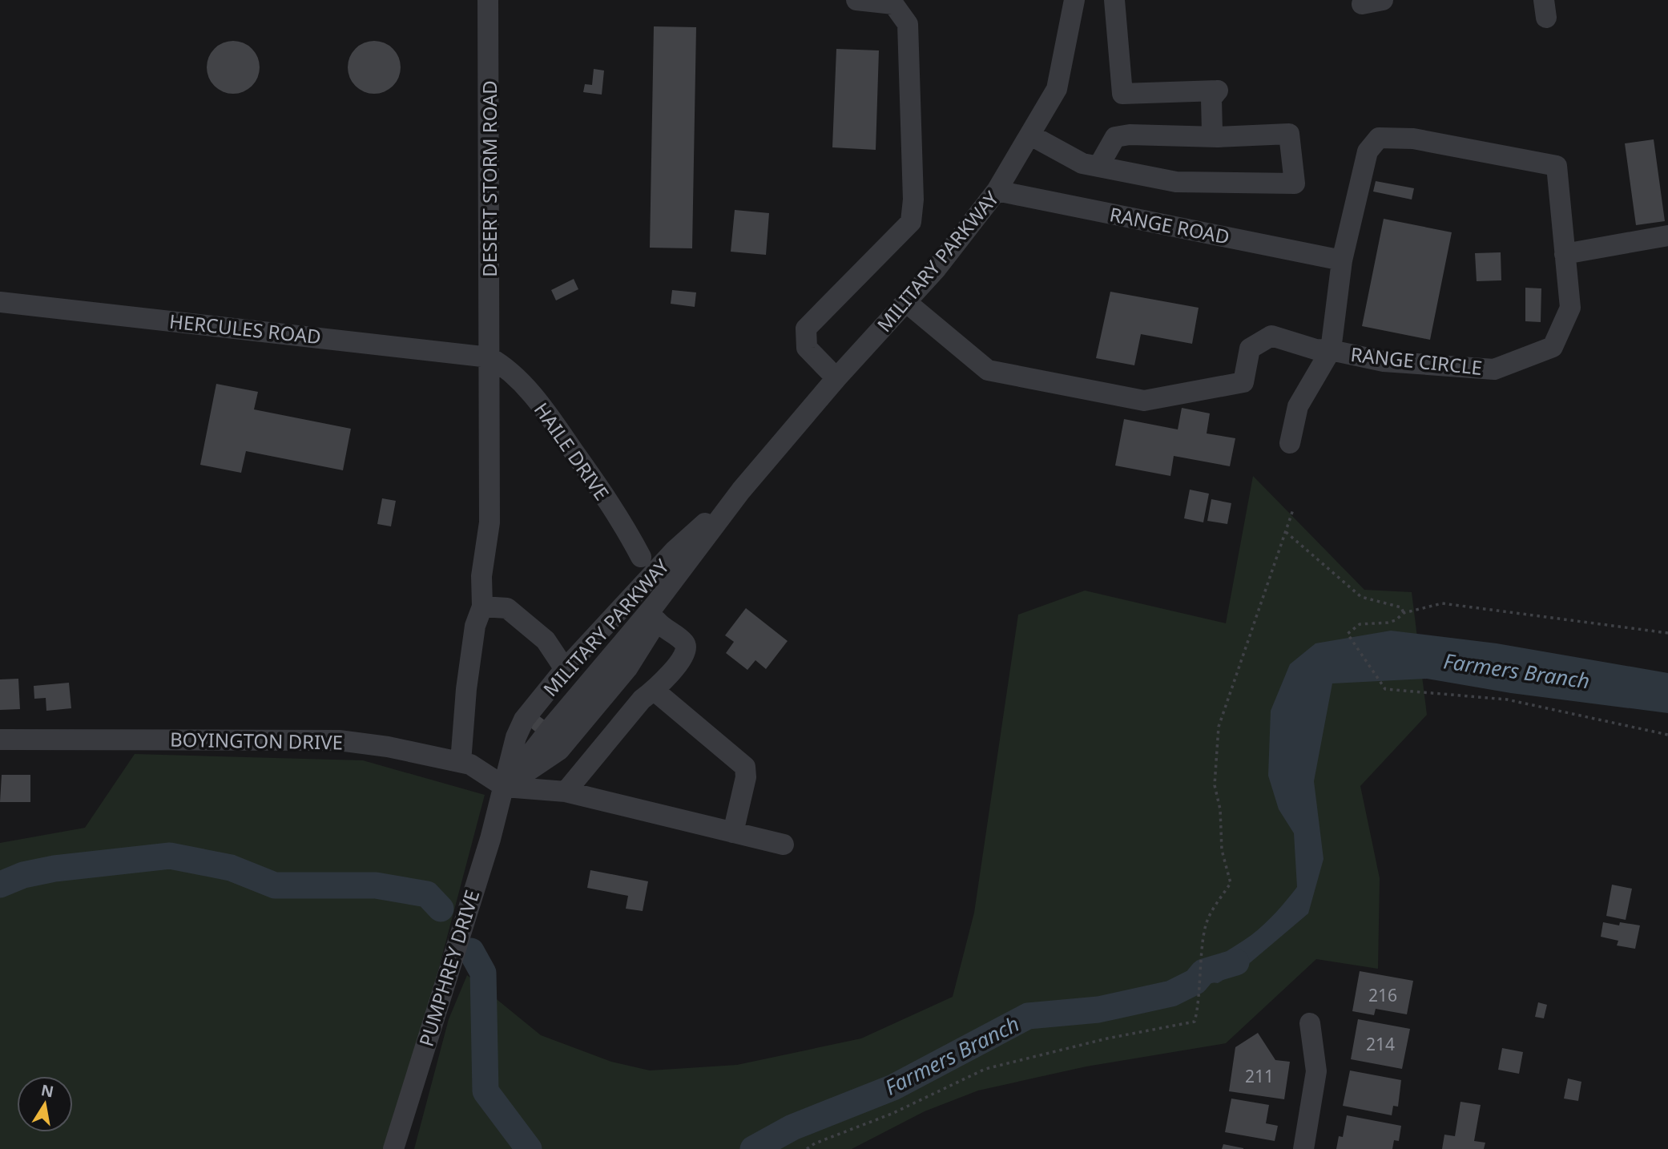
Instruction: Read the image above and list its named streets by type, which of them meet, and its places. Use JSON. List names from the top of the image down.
{
  "streets": {
    "street": [
      "DESERT STORM ROAD",
      "RANGE ROAD",
      "MILITARY PARKWAY",
      "HERCULES ROAD",
      "RANGE CIRCLE",
      "HAILE DRIVE",
      "BOYINGTON DRIVE",
      "PUMPHREY DRIVE"
    ]
  },
  "crossings": [
    ["DESERT STORM ROAD", "HERCULES ROAD"],
    ["DESERT STORM ROAD", "HAILE DRIVE"],
    ["RANGE ROAD", "MILITARY PARKWAY"],
    ["RANGE ROAD", "RANGE CIRCLE"],
    ["MILITARY PARKWAY", "BOYINGTON DRIVE"],
    ["MILITARY PARKWAY", "PUMPHREY DRIVE"],
    ["HERCULES ROAD", "HAILE DRIVE"],
    ["BOYINGTON DRIVE", "PUMPHREY DRIVE"]
  ],
  "water": ["Farmers Branch"],
  "house_numbers": ["216", "214", "211"],
  "north": "top"
}
